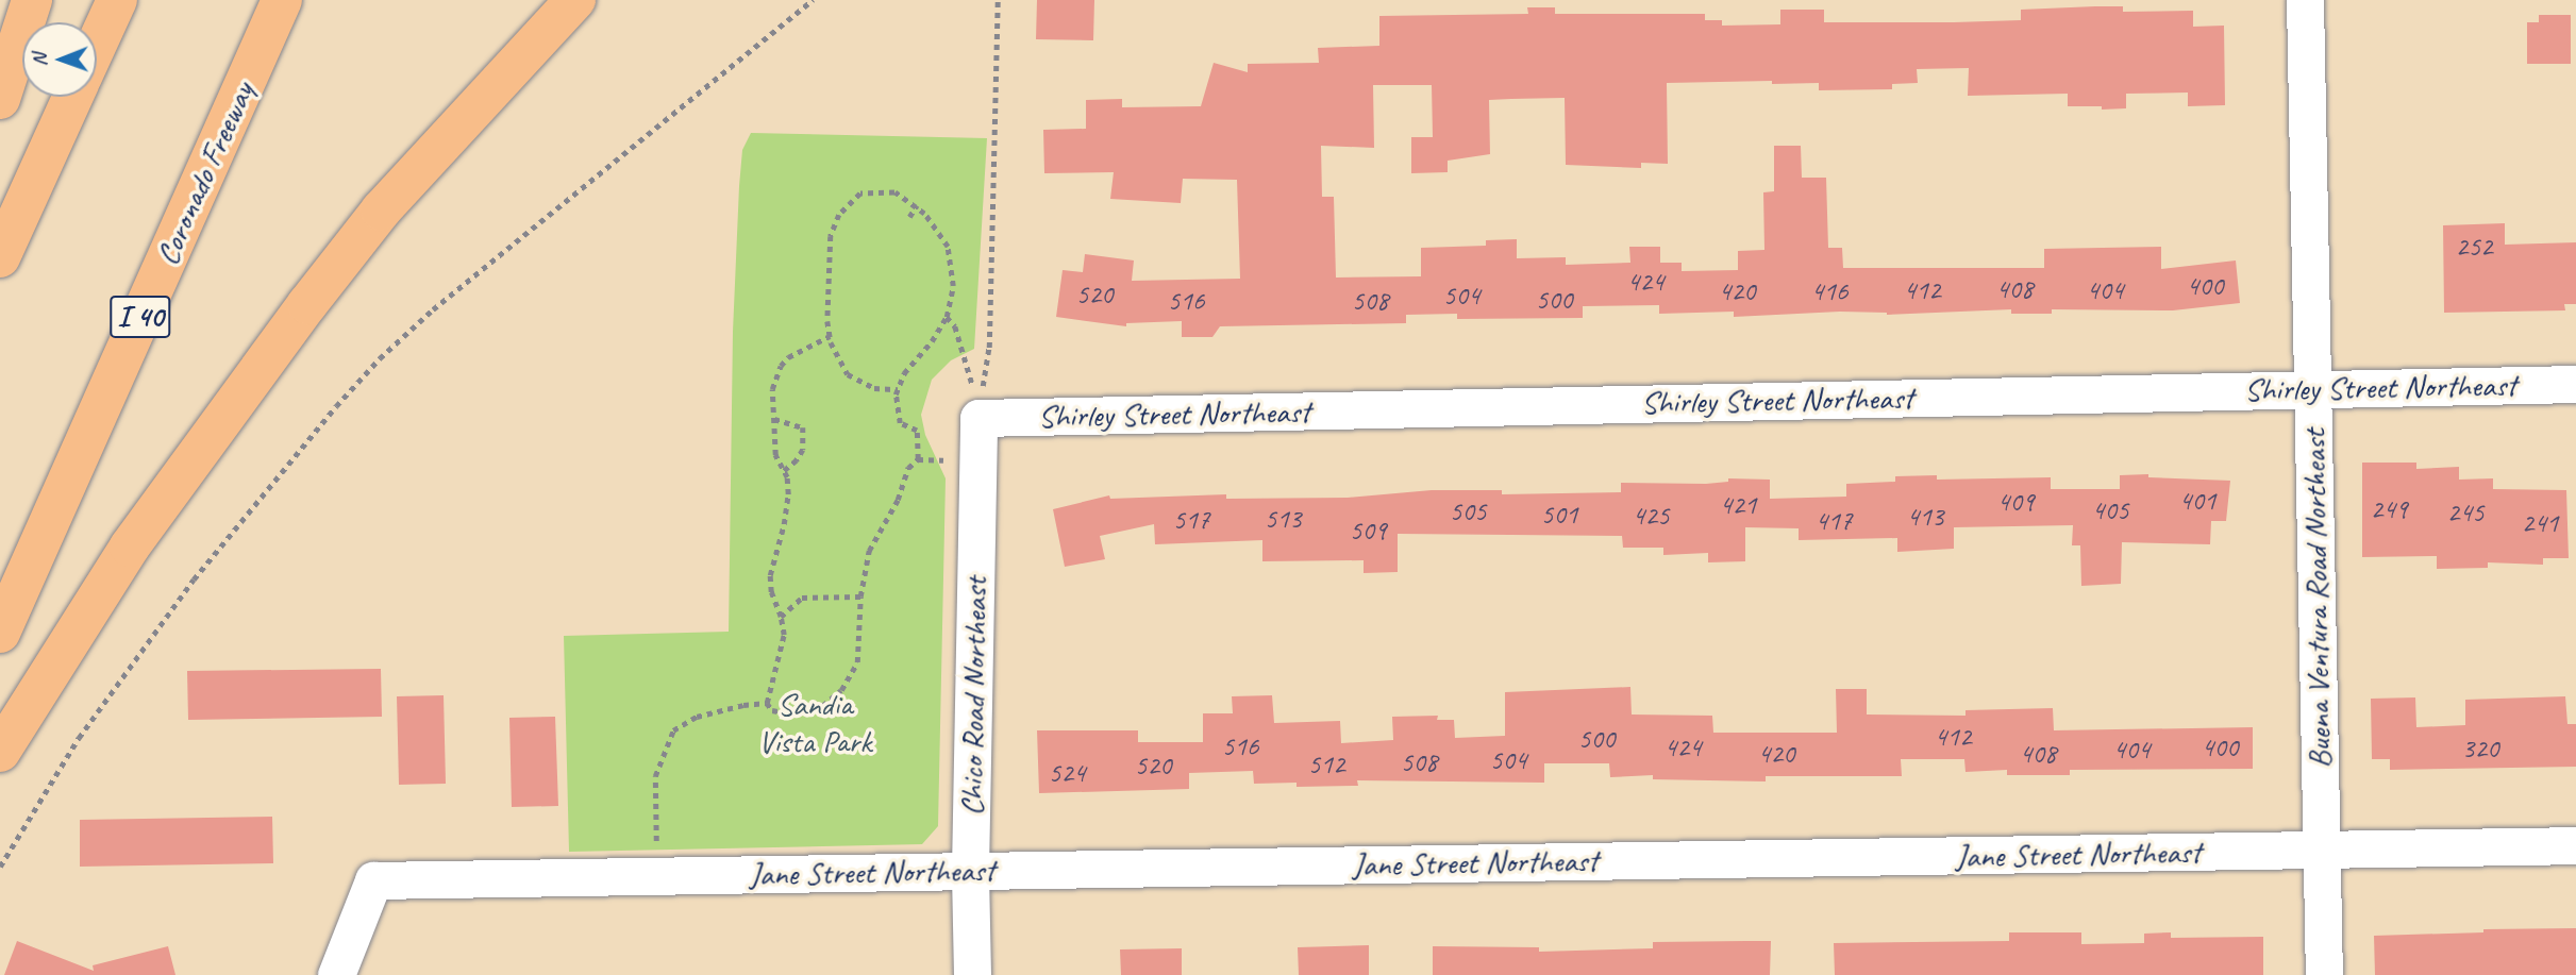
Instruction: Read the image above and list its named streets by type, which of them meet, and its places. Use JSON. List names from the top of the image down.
{
  "streets": {
    "highway": ["Coronado Freeway", "I 40"],
    "street": [
      "Shirley Street Northeast",
      "Buena Ventura Road Northeast",
      "Chico Road Northeast",
      "Jane Street Northeast"
    ]
  },
  "crossings": [
    ["Shirley Street Northeast", "Buena Ventura Road Northeast"],
    ["Shirley Street Northeast", "Chico Road Northeast"],
    ["Buena Ventura Road Northeast", "Jane Street Northeast"],
    ["Chico Road Northeast", "Jane Street Northeast"]
  ],
  "parks": ["Sandia Vista Park"],
  "house_numbers": [
    "252",
    "424",
    "400",
    "408",
    "412",
    "404",
    "420",
    "416",
    "520",
    "504",
    "500",
    "516",
    "508",
    "401",
    "409",
    "421",
    "249",
    "405",
    "505",
    "245",
    "501",
    "425",
    "413",
    "513",
    "517",
    "417",
    "241",
    "509",
    "412",
    "500",
    "516",
    "424",
    "400",
    "320",
    "404",
    "420",
    "408",
    "504",
    "508",
    "512",
    "520",
    "524"
  ],
  "north": "left"
}
